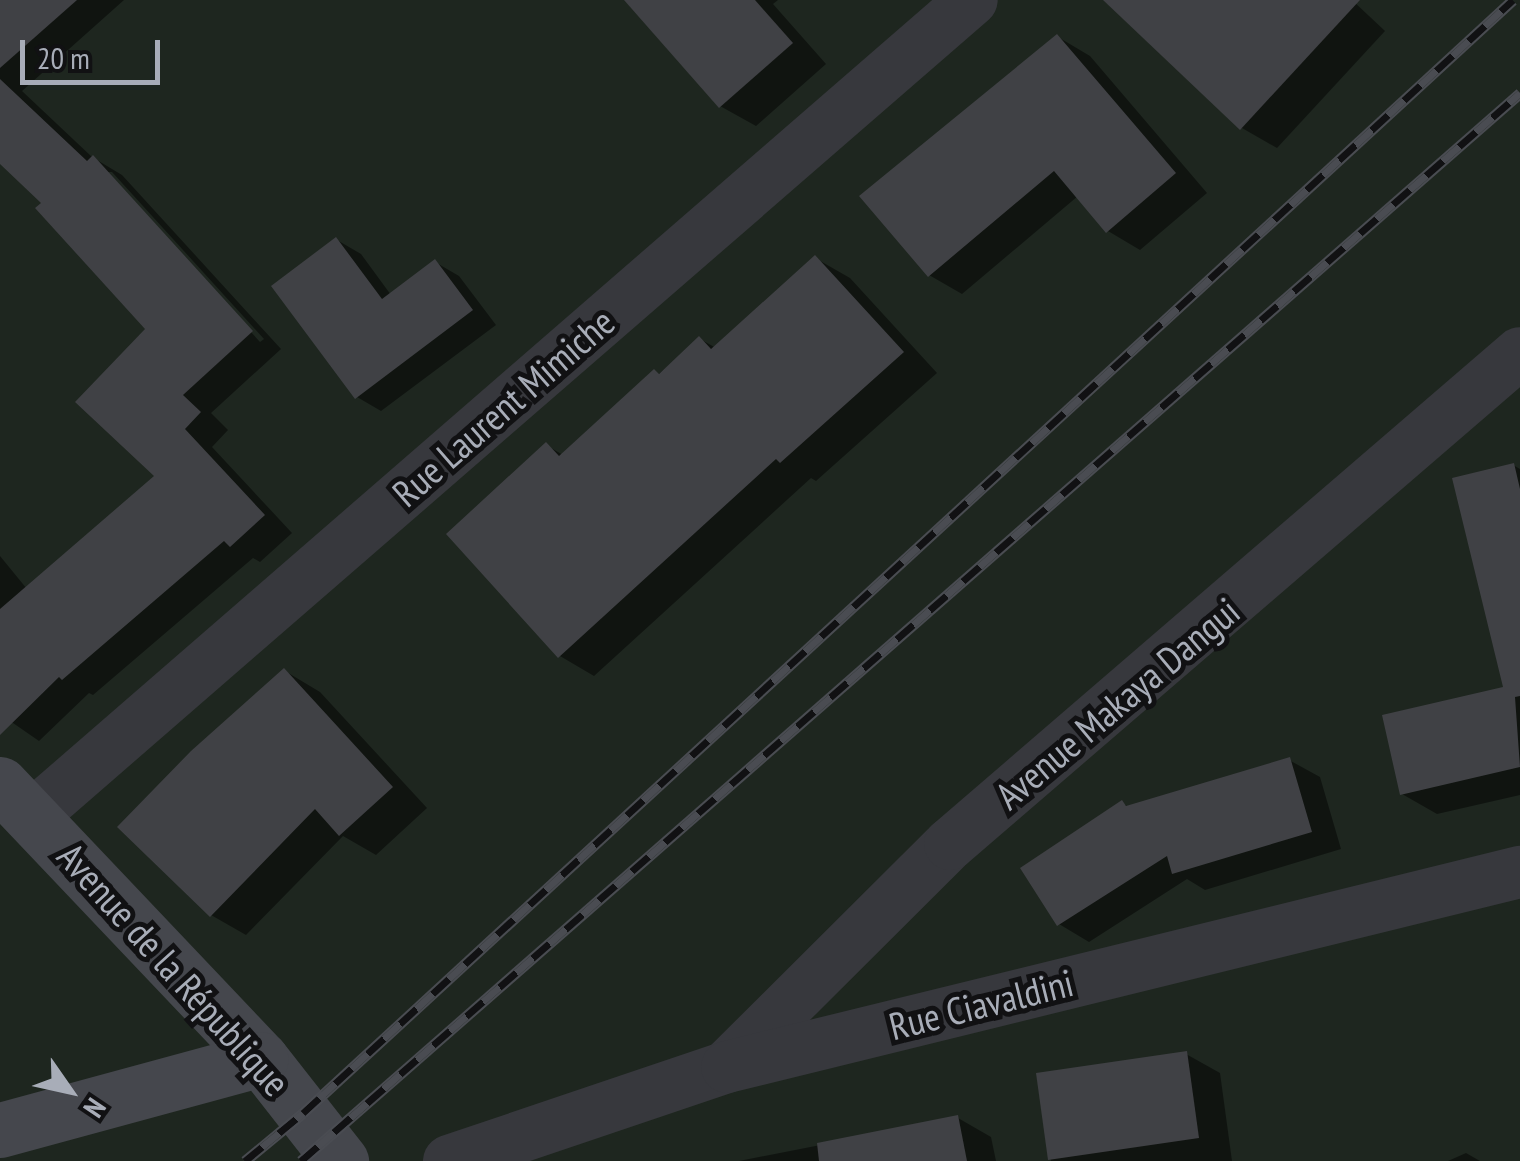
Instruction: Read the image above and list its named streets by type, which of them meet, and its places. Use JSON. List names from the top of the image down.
{
  "streets": {
    "main road": ["Avenue de la République"],
    "street": ["Rue Laurent Mimiche", "Avenue Makaya Dangui", "Rue Ciavaldini"]
  },
  "crossings": [
    ["Rue Laurent Mimiche", "Avenue de la République"],
    ["Avenue Makaya Dangui", "Rue Ciavaldini"]
  ],
  "scale_bar": "20 m",
  "north": "bottom right"
}
